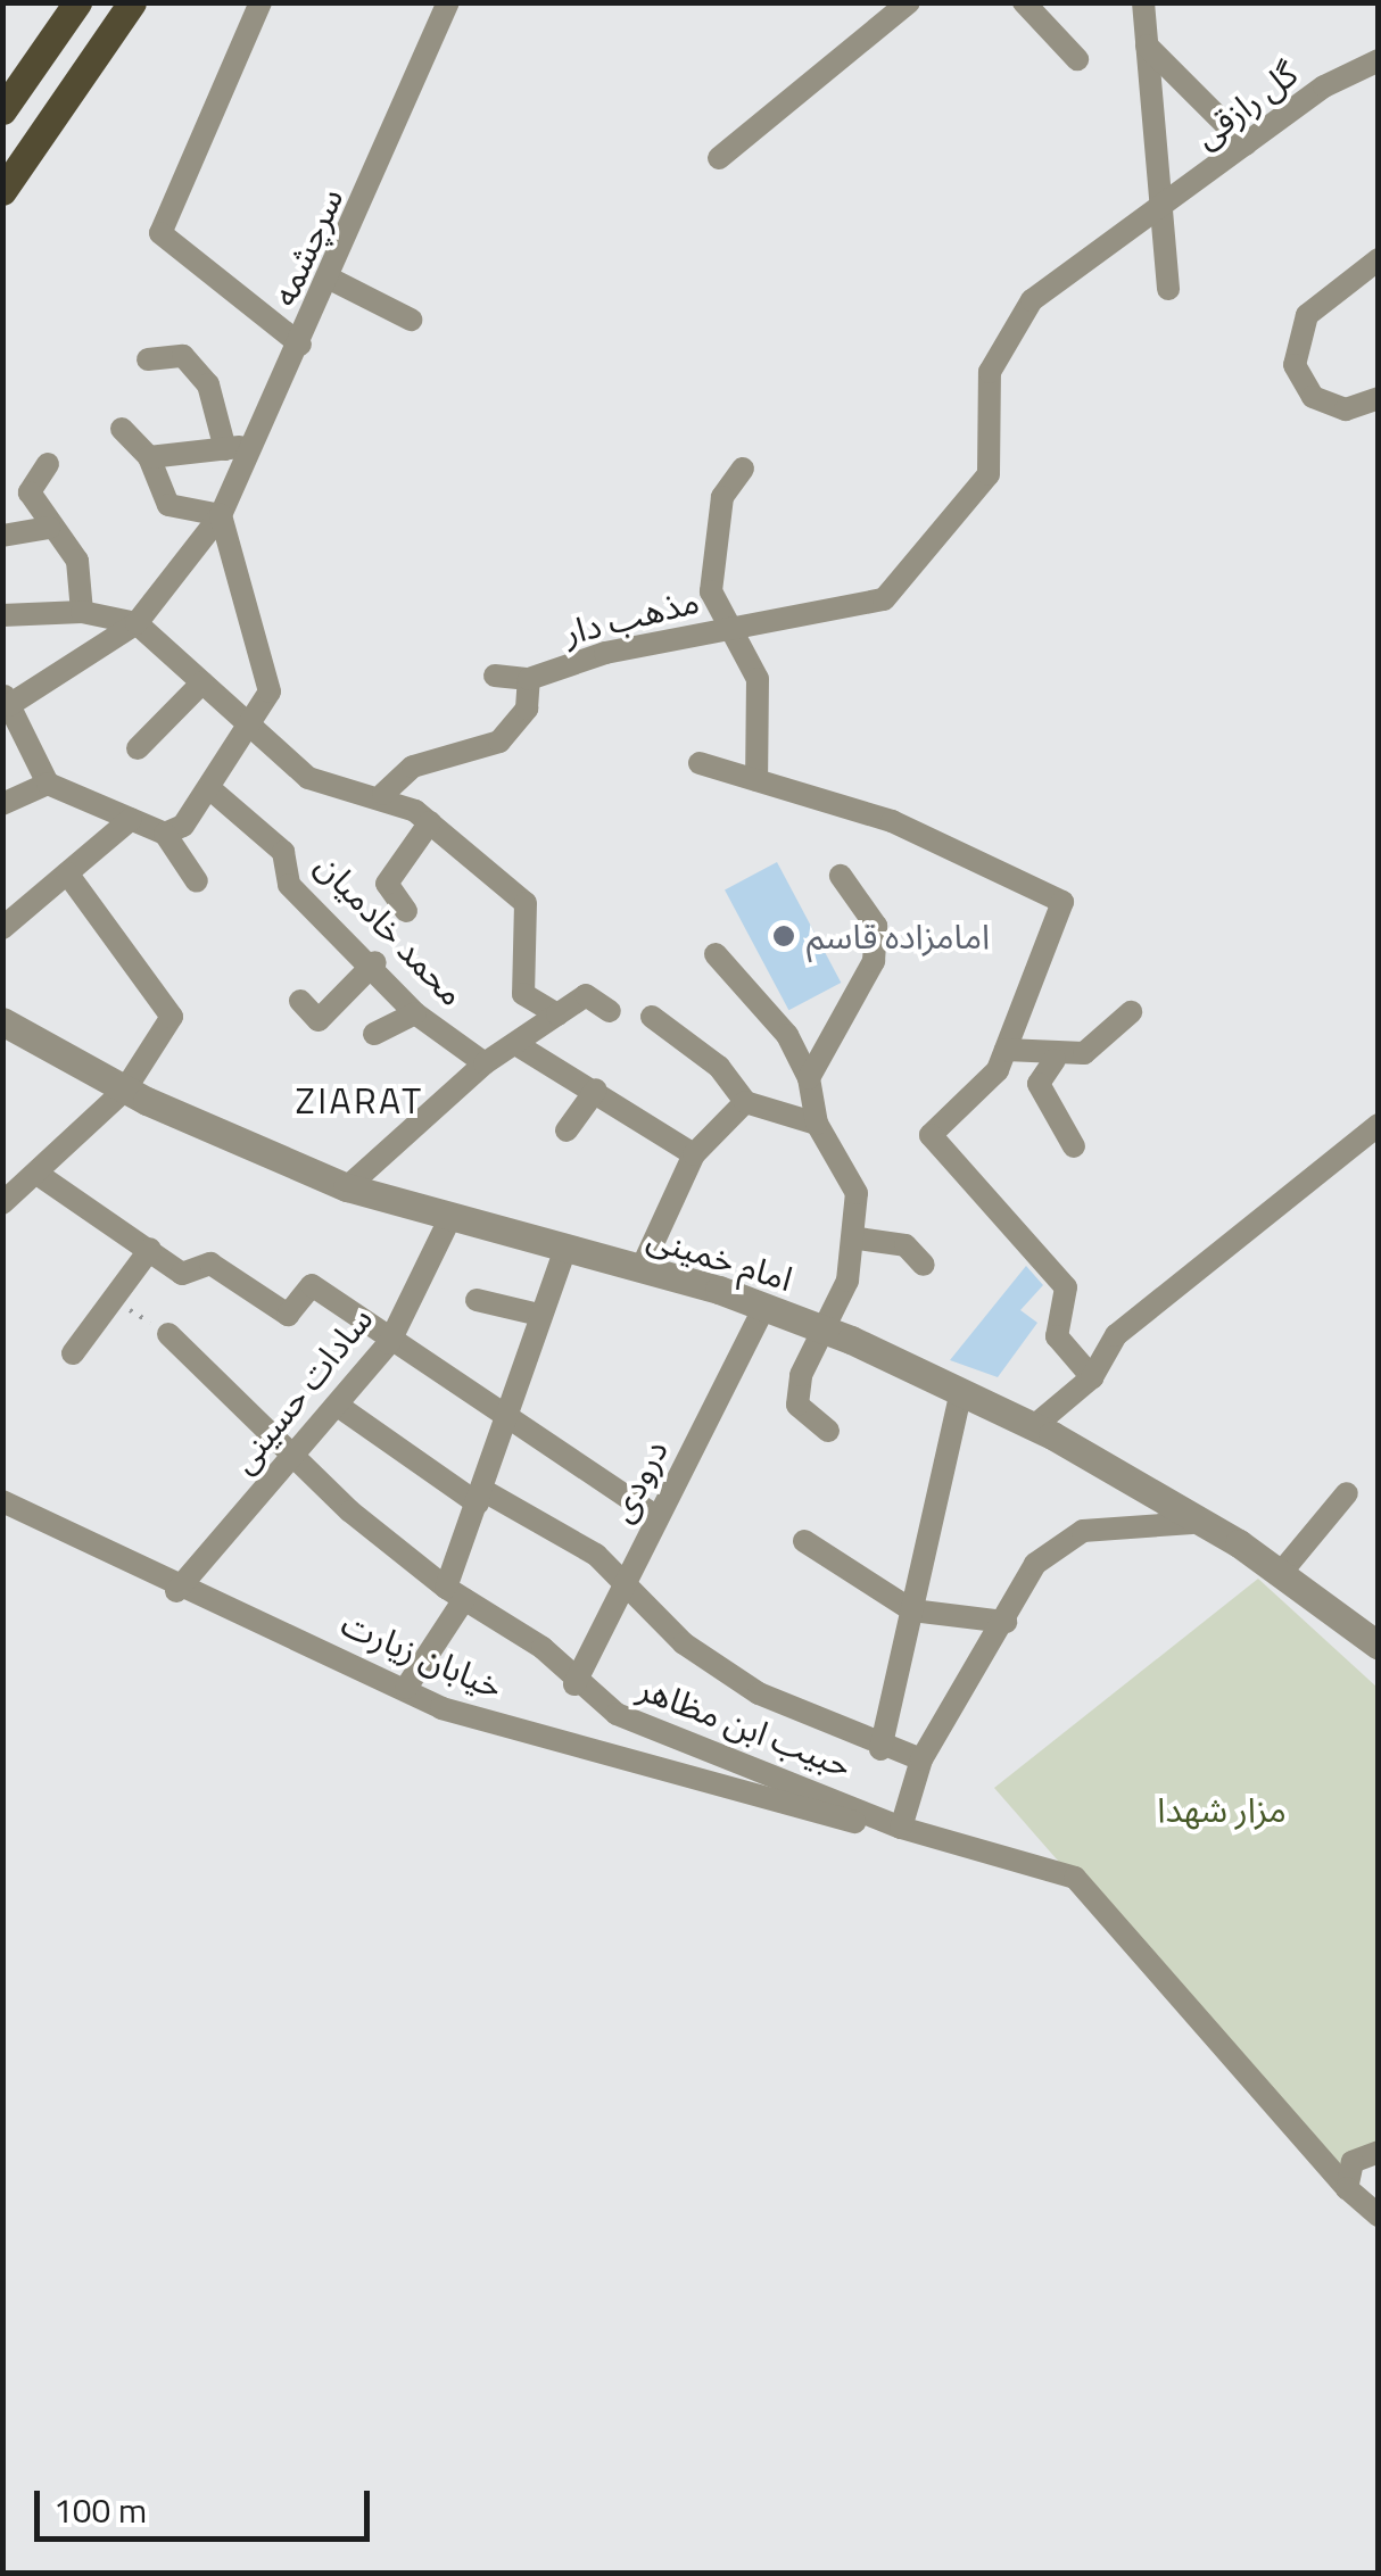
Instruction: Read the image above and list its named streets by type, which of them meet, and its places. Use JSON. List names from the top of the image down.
{
  "streets": {
    "street": [
      "گل رازقی",
      "سرچشمه",
      "مذهب دار",
      "محمد خادمیان",
      "امام خمینی",
      "سادات حسینی",
      "درودی",
      "خیابان زیارت",
      "حبیب ابن مظاهر"
    ]
  },
  "crossings": [
    ["گل رازقی", "مذهب دار"],
    ["امام خمینی", "سادات حسینی"],
    ["امام خمینی", "درودی"],
    ["سادات حسینی", "خیابان زیارت"],
    ["سادات حسینی", "حبیب ابن مظاهر"],
    ["درودی", "حبیب ابن مظاهر"],
    ["خیابان زیارت", "حبیب ابن مظاهر"]
  ],
  "districts": ["ZIARAT"],
  "parks": ["مزار شهدا"],
  "places": ["امامزاده قاسم"],
  "scale_bar": "100 m"
}
